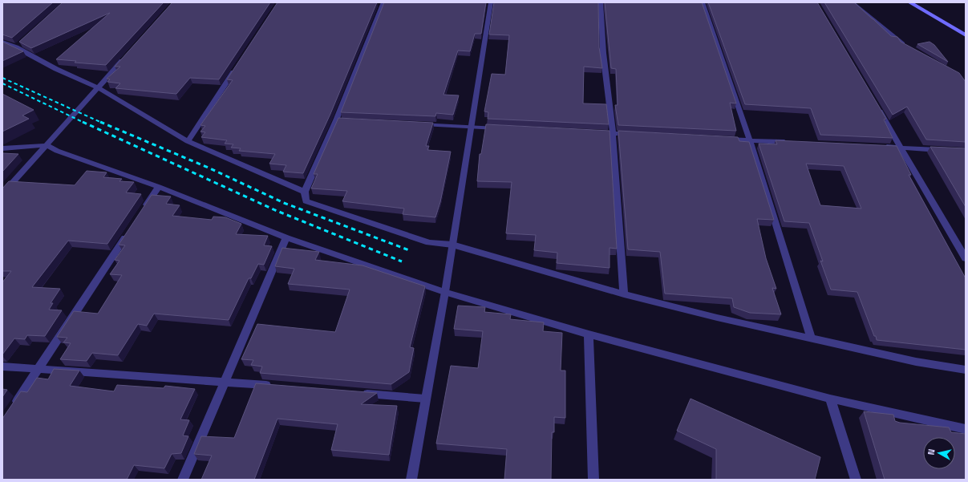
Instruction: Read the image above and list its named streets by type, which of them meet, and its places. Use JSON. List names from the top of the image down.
{
  "north": "left"
}
